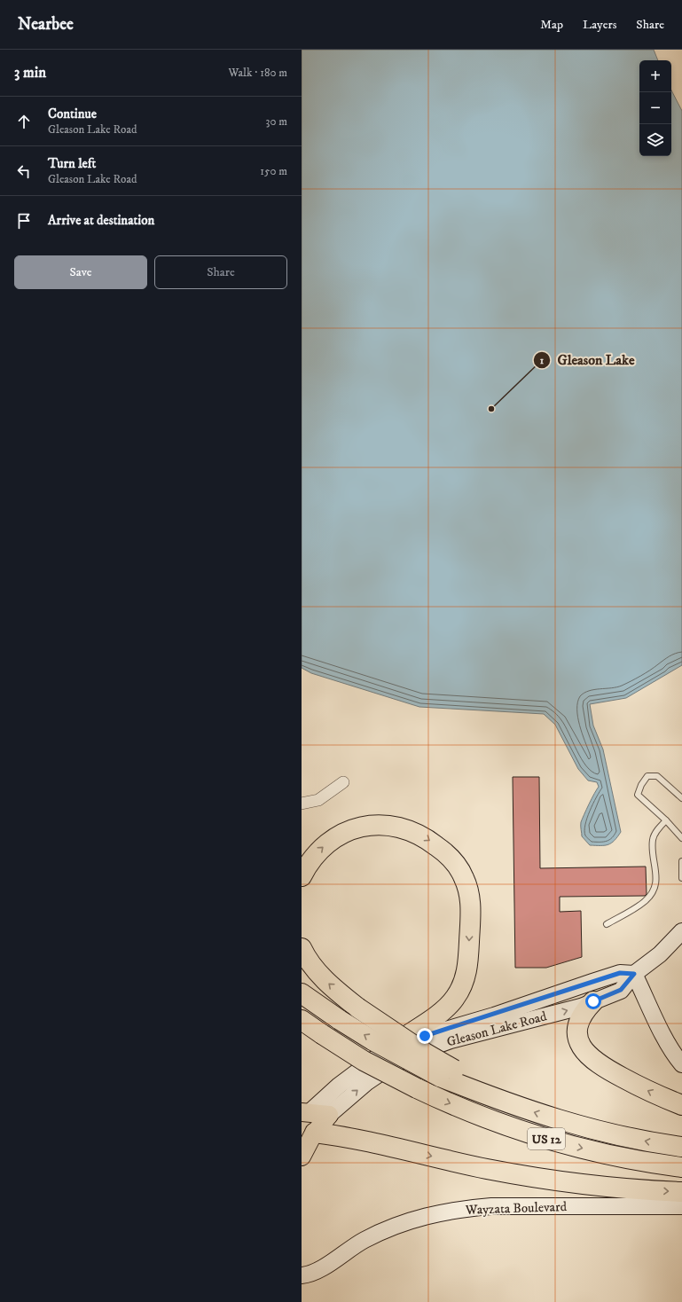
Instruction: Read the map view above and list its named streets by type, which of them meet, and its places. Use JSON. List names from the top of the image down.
{
  "streets": {
    "highway": ["US 12"],
    "main road": ["Gleason Lake Road", "Wayzata Boulevard"]
  },
  "places": ["Gleason Lake"],
  "page": {
    "header": "Nearbee",
    "nav": ["Map", "Layers", "Share"],
    "heading": ["3 min", "Walk · 180 m"],
    "map_buttons": ["+", "−"],
    "list": [
      ["Continue", "Gleason Lake Road", "30 m"],
      ["Turn left", "Gleason Lake Road", "150 m"],
      "Arrive at destination"
    ],
    "buttons": ["Save", "Share"]
  }
}
